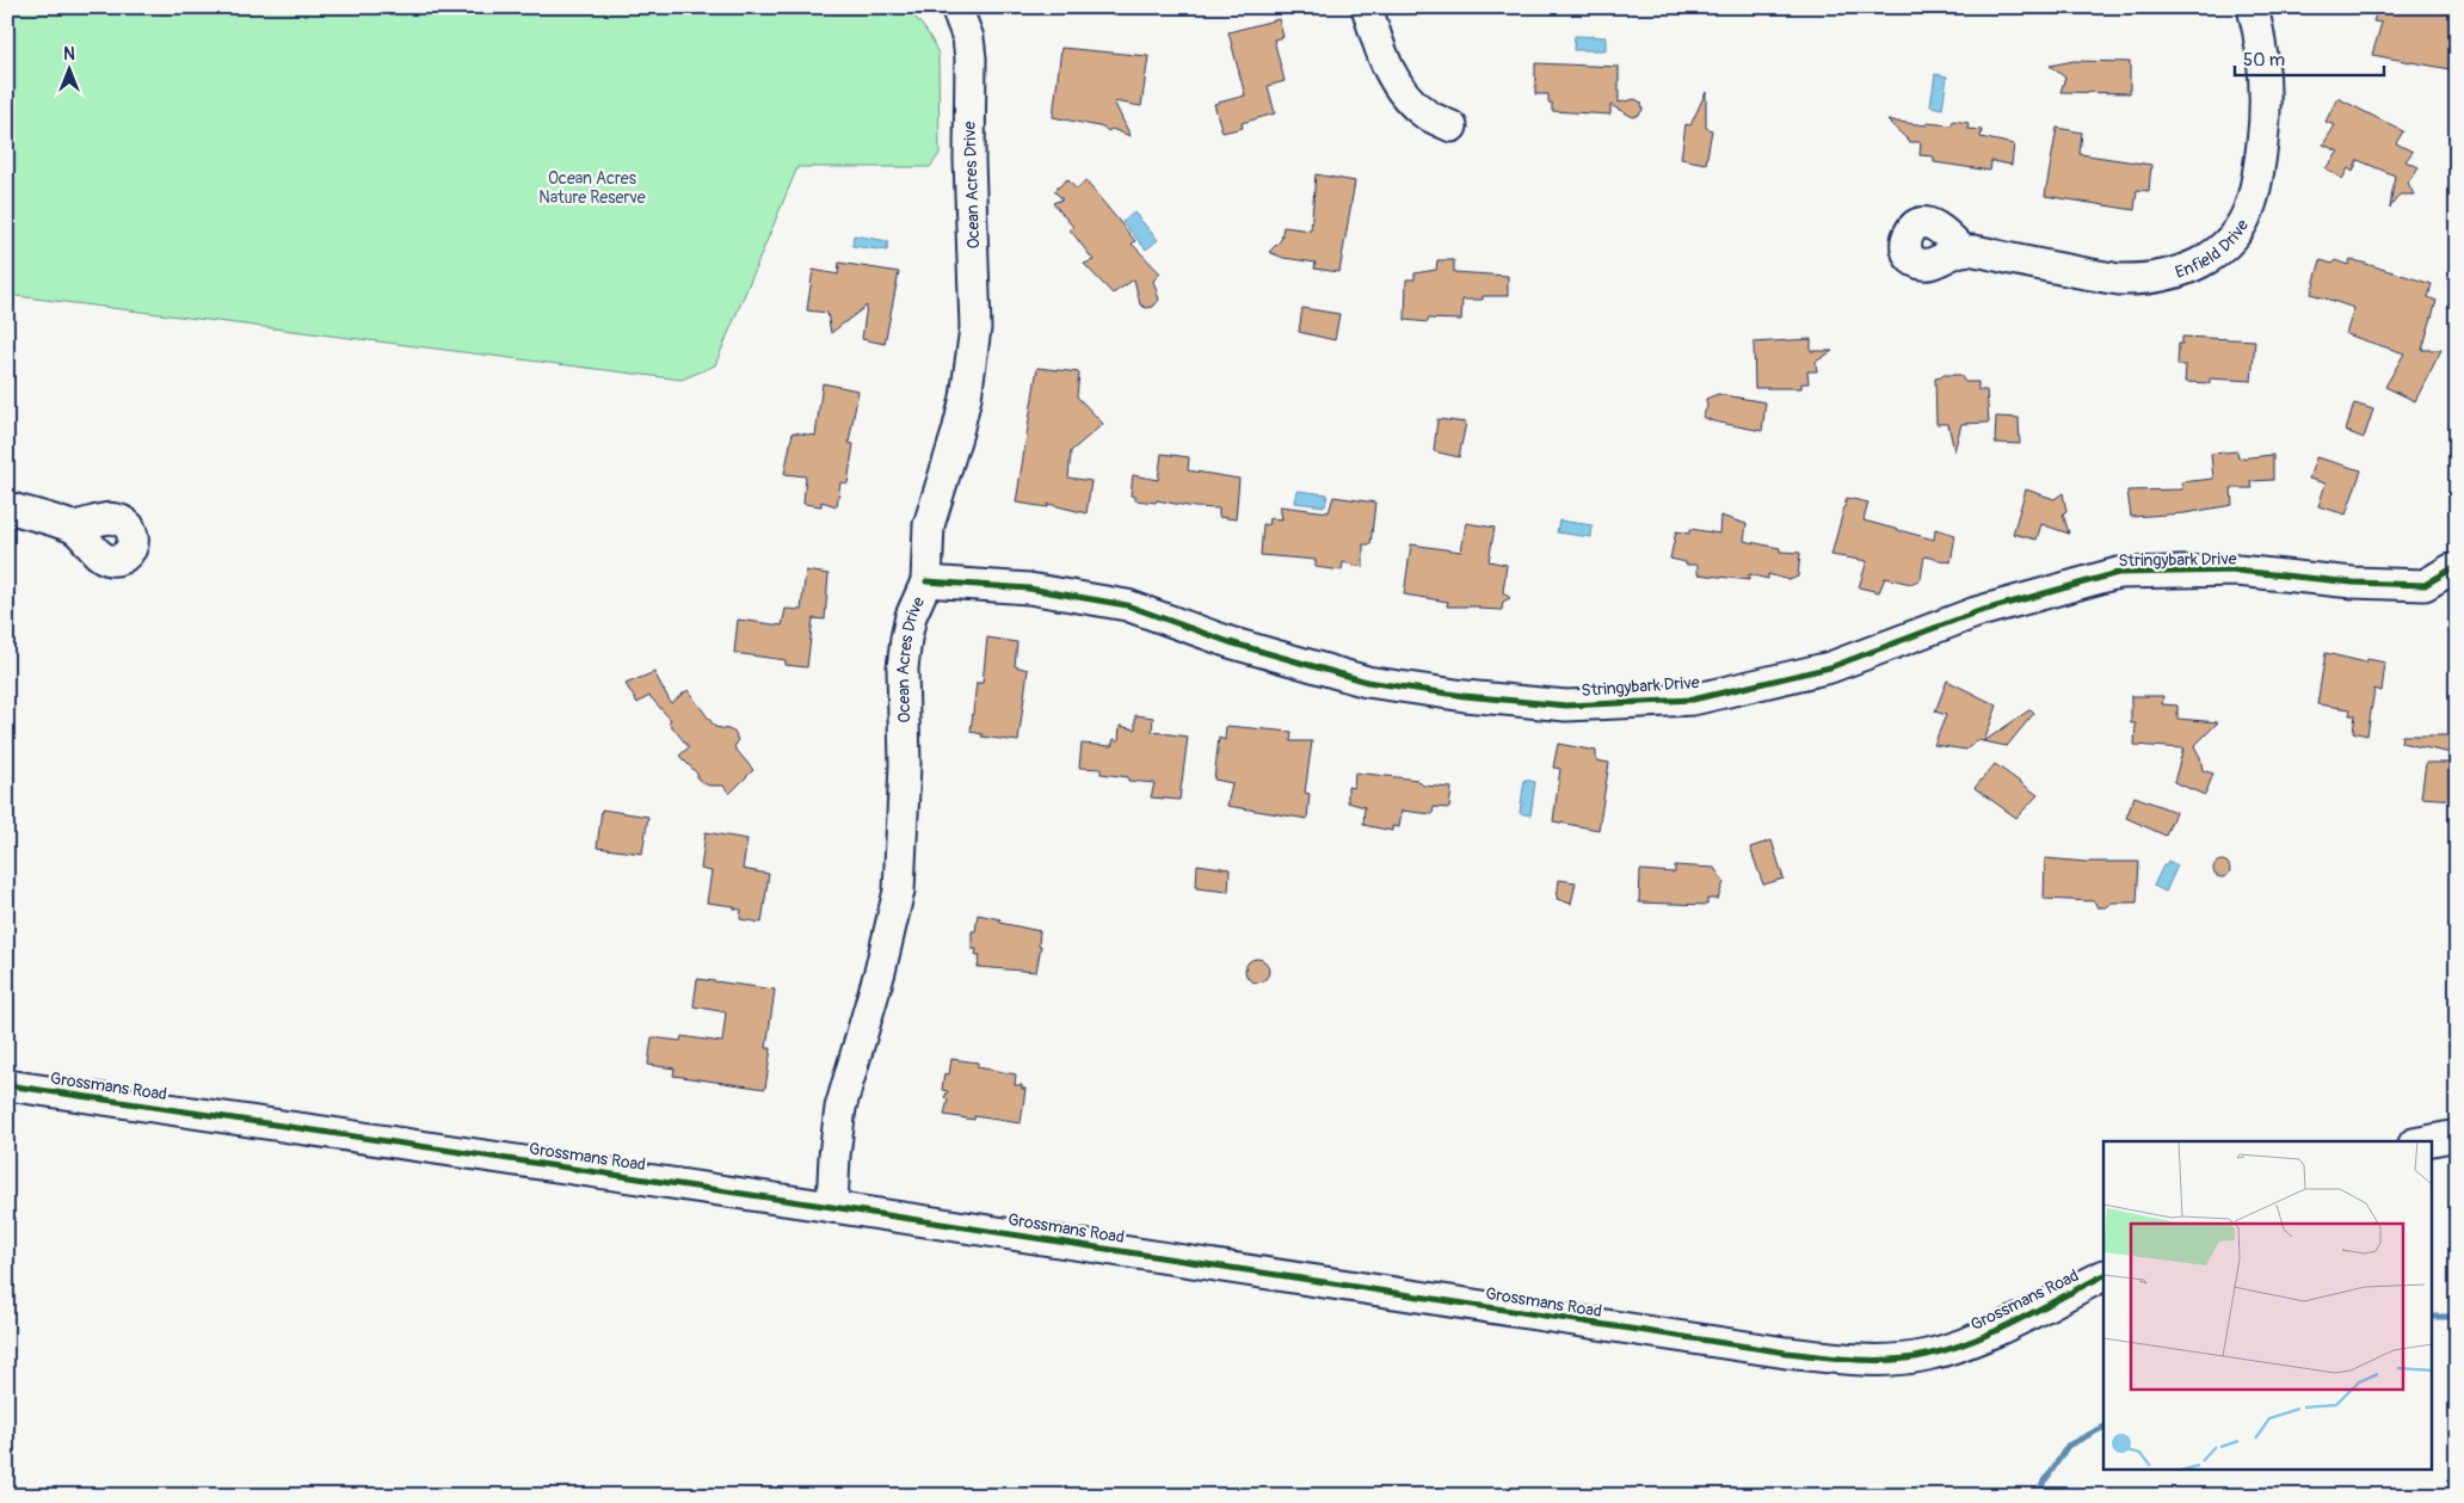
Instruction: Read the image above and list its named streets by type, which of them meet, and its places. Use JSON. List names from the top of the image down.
{
  "streets": {
    "street": [
      "Ocean Acres Drive",
      "Enfield Drive",
      "Stringybark Drive",
      "Grossmans Road"
    ]
  },
  "crossings": [
    ["Ocean Acres Drive", "Stringybark Drive"],
    ["Ocean Acres Drive", "Grossmans Road"]
  ],
  "parks": ["Ocean Acres Nature Reserve"],
  "scale_bar": "50 m",
  "north": "top"
}
